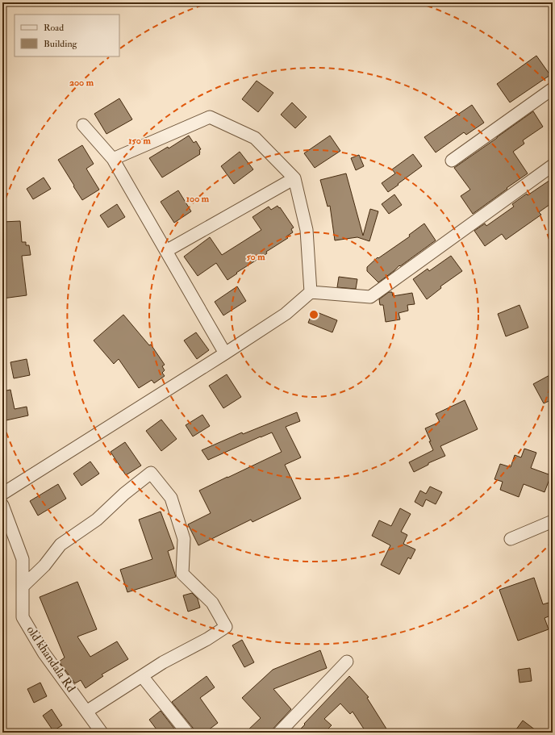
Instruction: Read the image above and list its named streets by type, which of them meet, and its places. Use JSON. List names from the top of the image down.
{
  "streets": {
    "street": ["old khandala Rd"]
  },
  "legend": ["Road", "Building"],
  "rings": [
    "200 m",
    "150 m",
    "100 m",
    "50 m"
  ]
}
